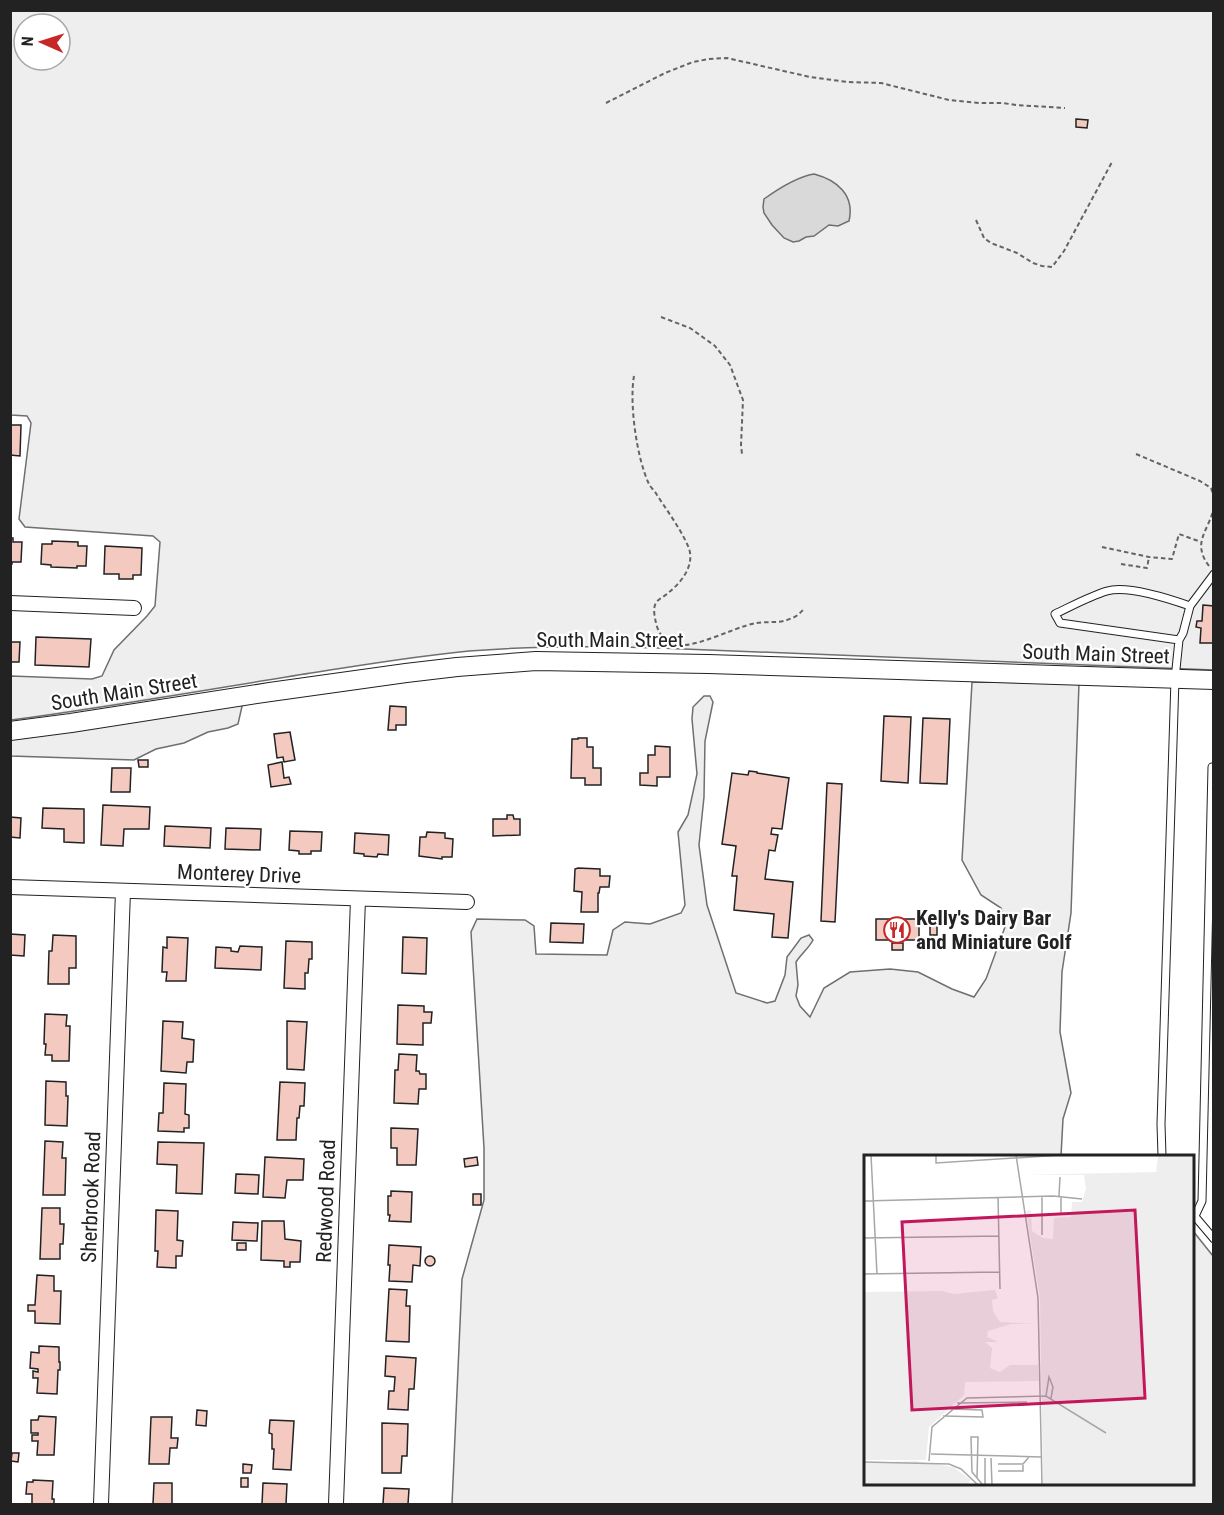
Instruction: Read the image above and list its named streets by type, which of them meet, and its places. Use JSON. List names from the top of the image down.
{
  "streets": {
    "street": [
      "South Main Street",
      "Monterey Drive",
      "Sherbrook Road",
      "Redwood Road"
    ]
  },
  "crossings": [
    ["Monterey Drive", "Sherbrook Road"],
    ["Monterey Drive", "Redwood Road"]
  ],
  "places": {
    "restaurant": ["Kelly's Dairy Bar and Miniature Golf"]
  },
  "north": "left"
}
